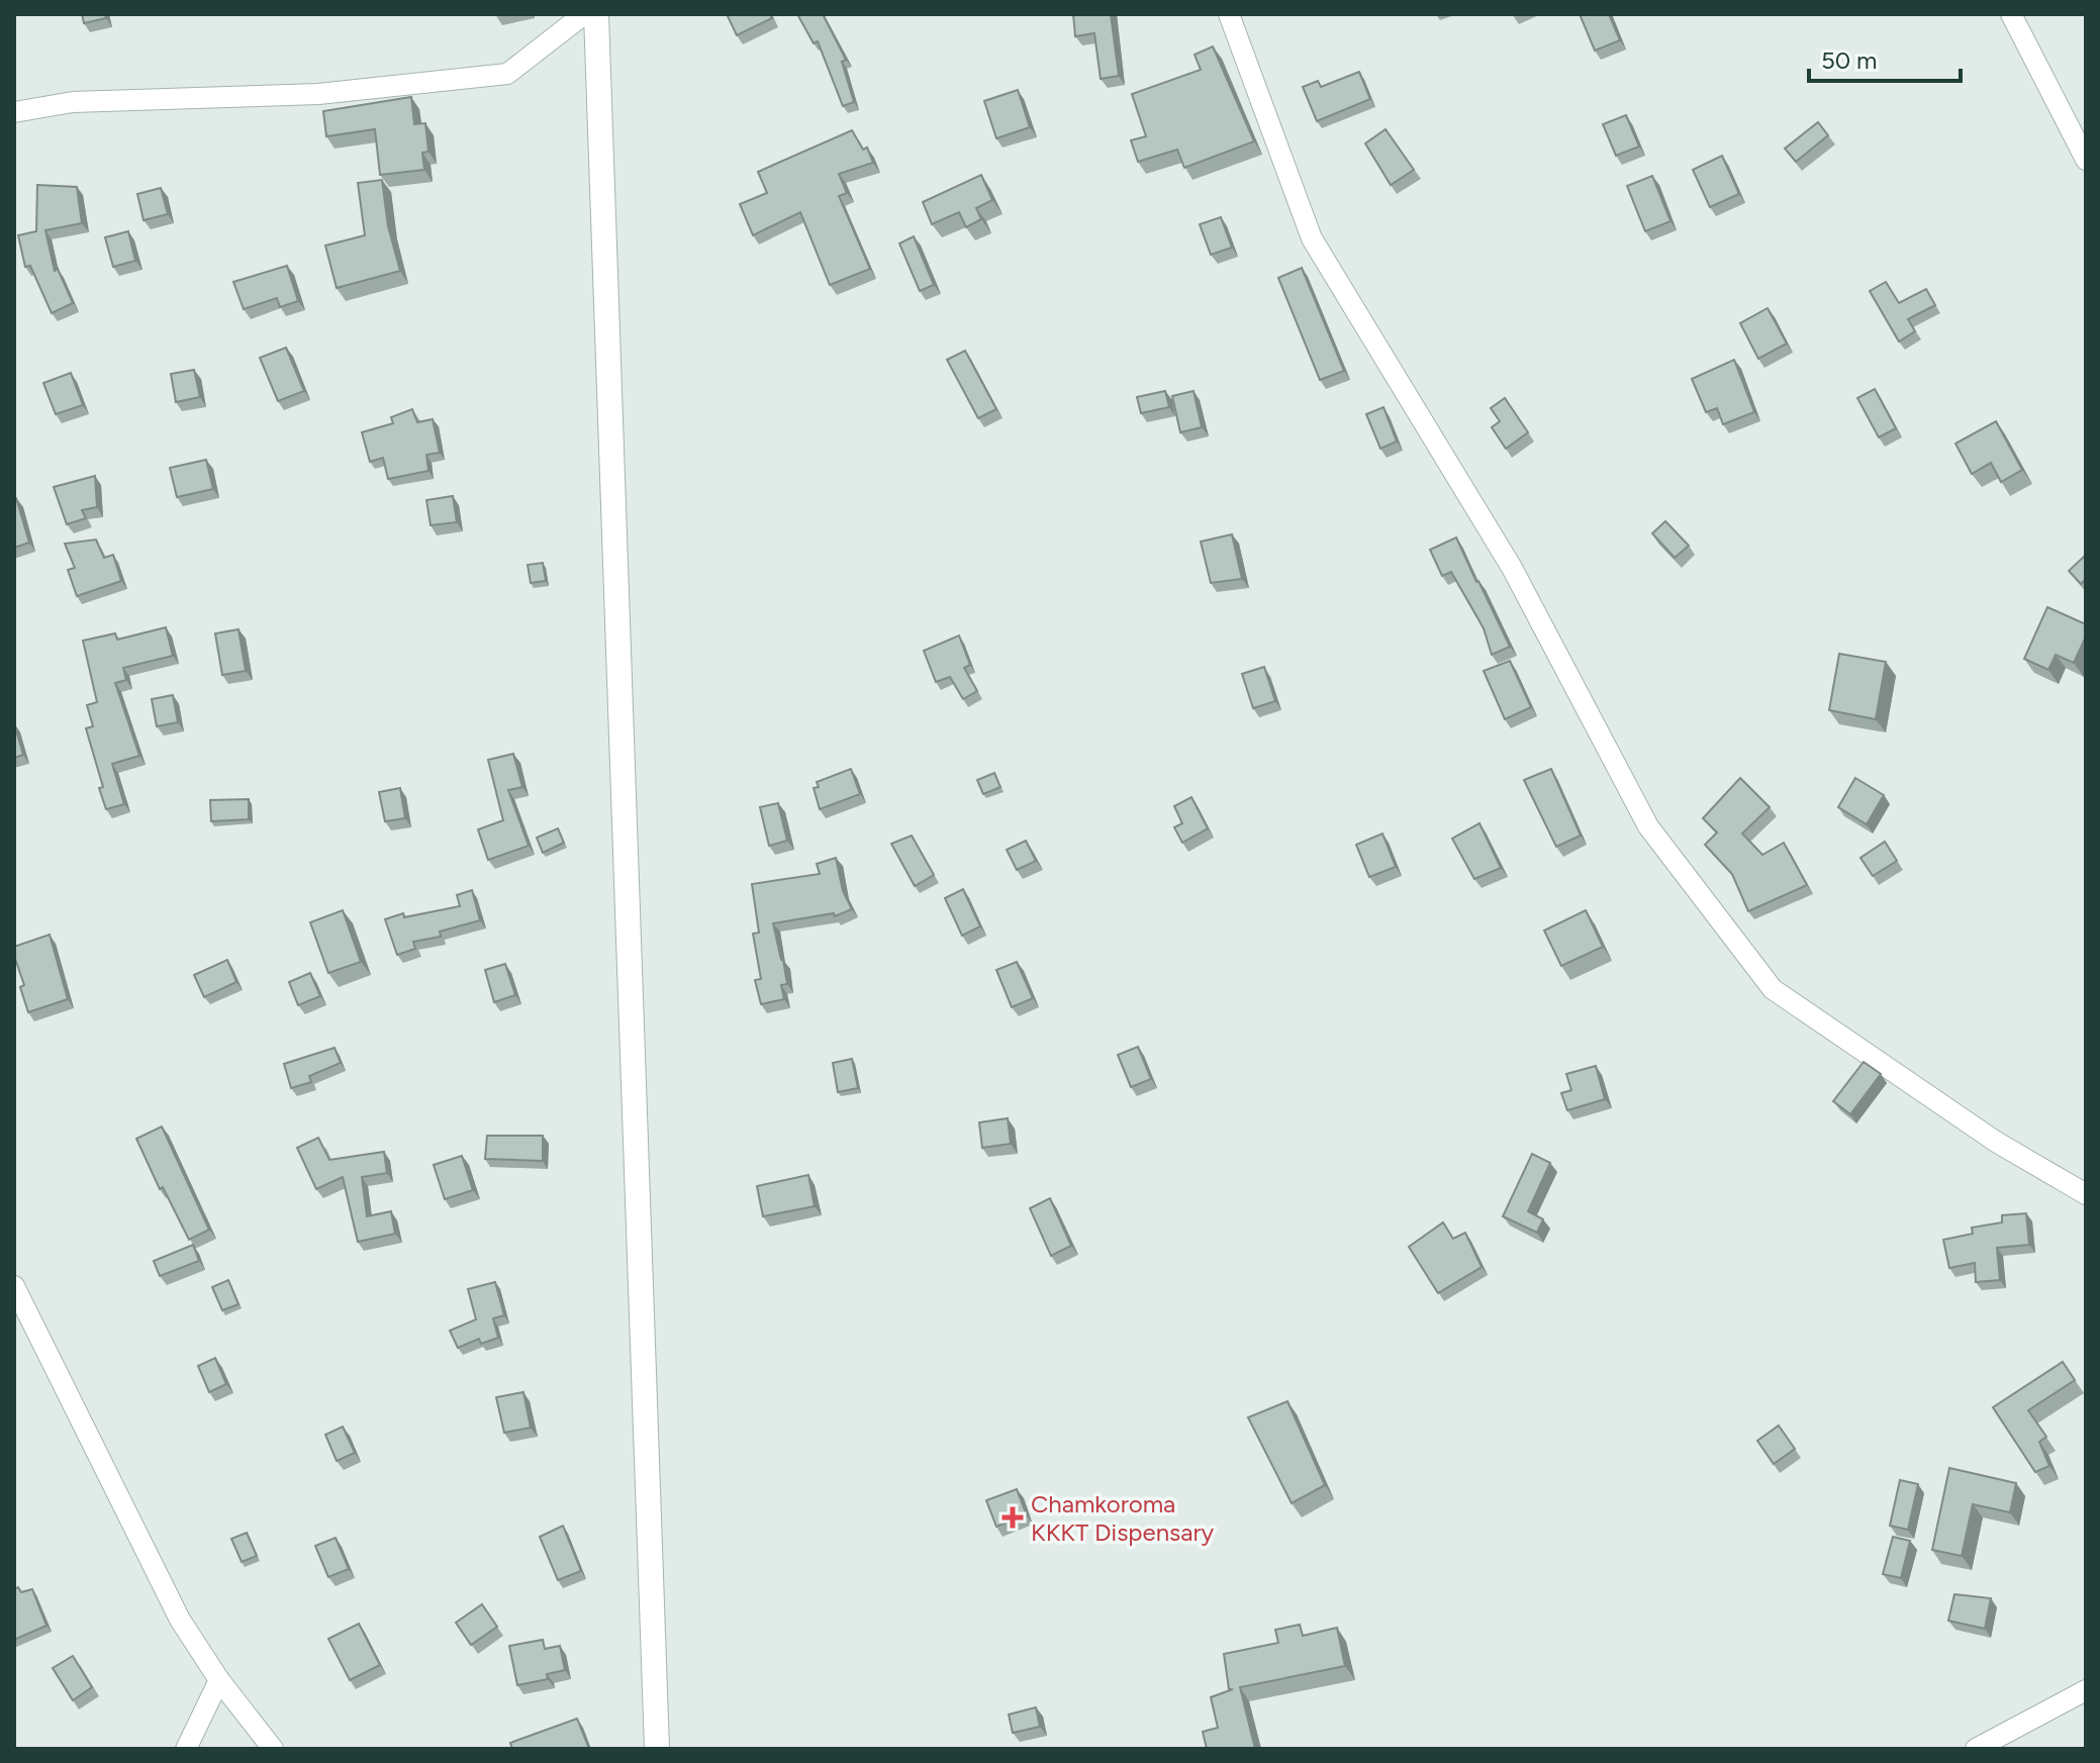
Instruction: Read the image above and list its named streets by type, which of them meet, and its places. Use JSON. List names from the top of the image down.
{
  "places": {
    "health": ["Chamkoroma KKKT Dispensary"]
  },
  "scale_bar": "50 m"
}
